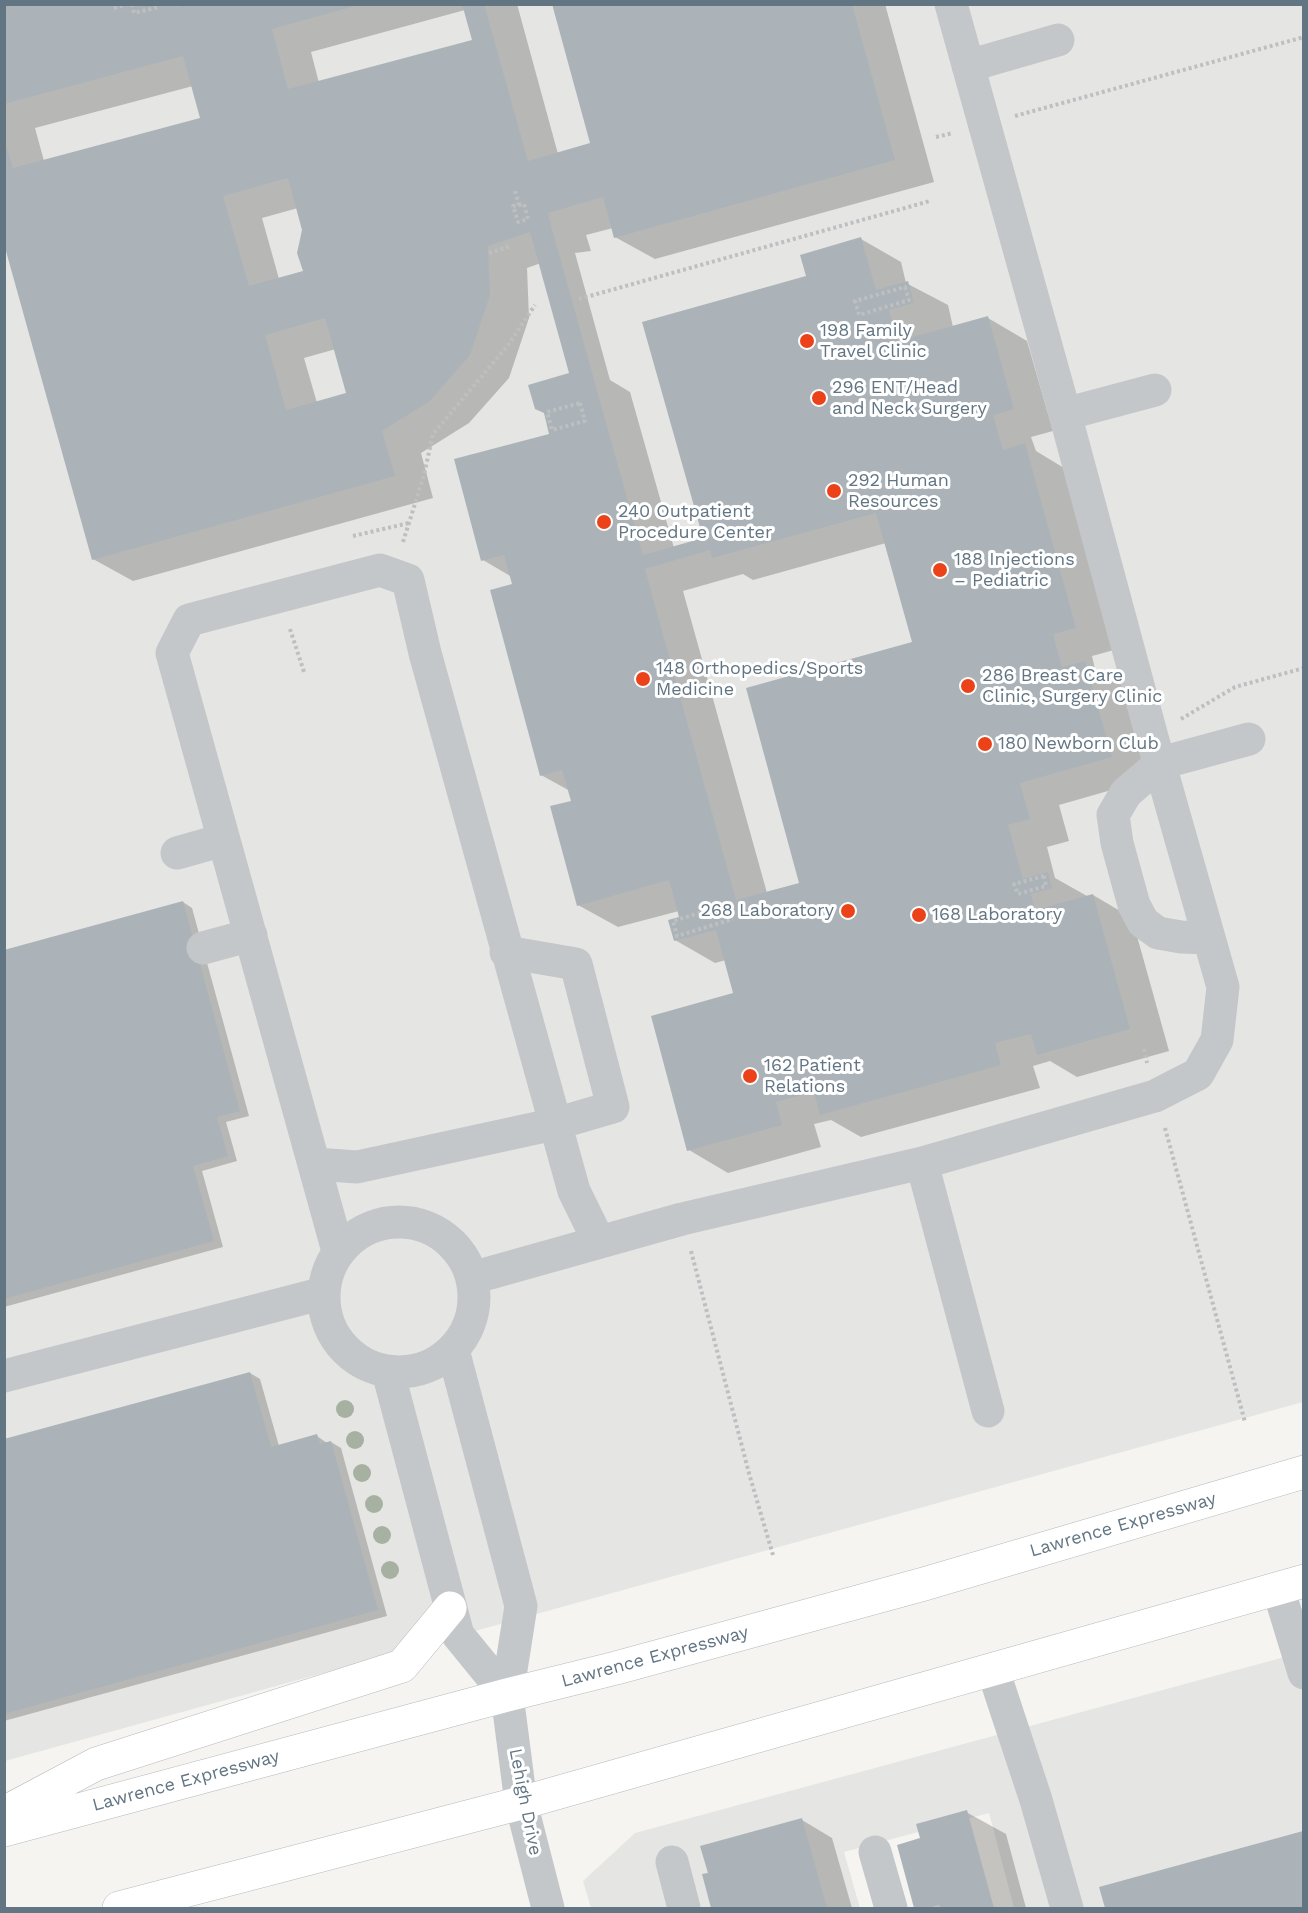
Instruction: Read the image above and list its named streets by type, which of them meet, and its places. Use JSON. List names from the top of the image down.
{
  "streets": {
    "highway": ["Lawrence Expressway"],
    "street": ["Lehigh Drive"]
  },
  "crossings": [
    ["Lawrence Expressway", "Lehigh Drive"]
  ],
  "places": [
    "198 Family Travel Clinic",
    "296 ENT/Head and Neck Surgery",
    "292 Human Resources",
    "240 Outpatient Procedure Center",
    "188 Injections – Pediatric",
    "148 Orthopedics/Sports Medicine",
    "286 Breast Care Clinic, Surgery Clinic",
    "180 Newborn Club",
    "268 Laboratory",
    "168 Laboratory",
    "162 Patient Relations"
  ]
}
